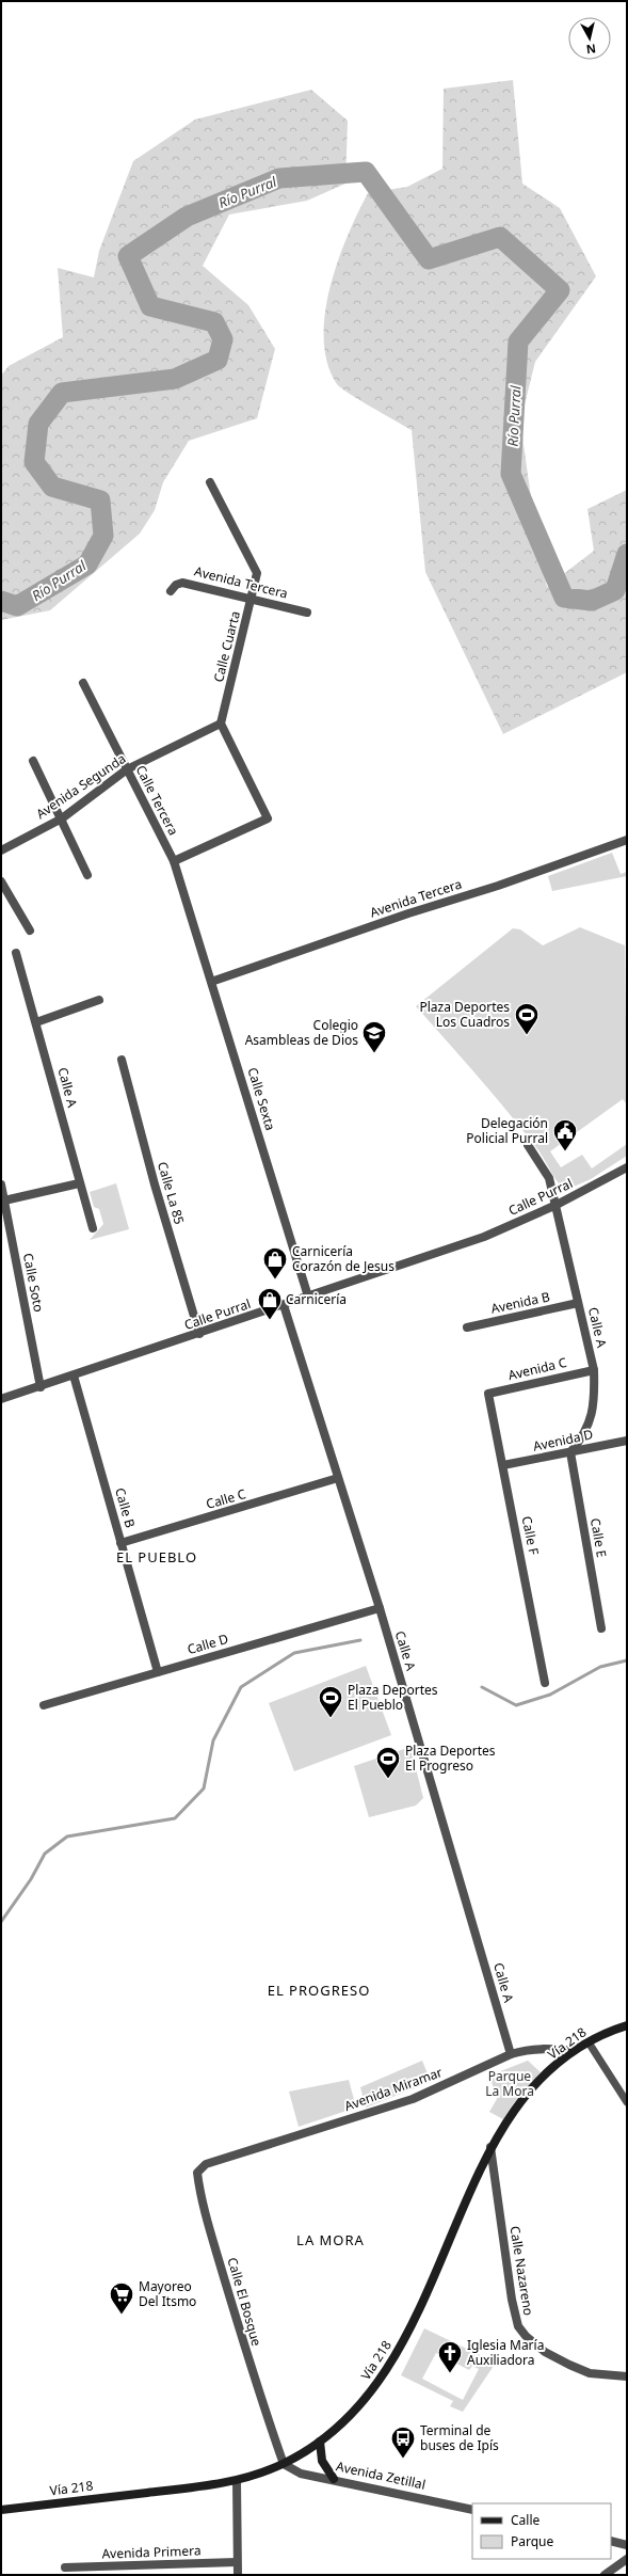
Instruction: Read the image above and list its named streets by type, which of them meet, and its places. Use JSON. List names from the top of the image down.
{
  "streets": {
    "main road": ["Vía 218"],
    "street": [
      "Avenida Tercera",
      "Calle Cuarta",
      "Avenida Segunda",
      "Calle Tercera",
      "Calle A",
      "Calle Sexta",
      "Calle La 85",
      "Calle Purral",
      "Calle Soto",
      "Avenida B",
      "Avenida C",
      "Avenida D",
      "Calle C",
      "Calle B",
      "Calle F",
      "Calle E",
      "Calle D",
      "Avenida Miramar",
      "Calle Nazareno",
      "Calle El Bosque",
      "Avenida Zetillal",
      "Avenida Primera"
    ]
  },
  "crossings": [
    ["Avenida Tercera", "Calle Cuarta"],
    ["Avenida Tercera", "Calle Sexta"],
    ["Calle Cuarta", "Avenida Segunda"],
    ["Avenida Segunda", "Calle Tercera"],
    ["Calle Tercera", "Calle Sexta"],
    ["Calle A", "Calle Purral"],
    ["Calle A", "Avenida B"],
    ["Calle A", "Avenida C"],
    ["Calle A", "Avenida D"],
    ["Calle A", "Calle C"],
    ["Calle A", "Calle E"],
    ["Calle A", "Calle D"],
    ["Calle A", "Avenida Miramar"],
    ["Calle Sexta", "Calle Purral"],
    ["Calle La 85", "Calle Purral"],
    ["Calle Purral", "Calle Soto"],
    ["Calle Purral", "Calle B"],
    ["Avenida C", "Calle F"],
    ["Avenida D", "Calle F"],
    ["Avenida D", "Calle E"],
    ["Calle C", "Calle B"],
    ["Calle B", "Calle D"],
    ["Vía 218", "Avenida Miramar"],
    ["Vía 218", "Calle Nazareno"],
    ["Vía 218", "Calle El Bosque"],
    ["Vía 218", "Avenida Zetillal"],
    ["Avenida Miramar", "Calle El Bosque"],
    ["Calle El Bosque", "Avenida Zetillal"]
  ],
  "districts": ["EL PUEBLO", "EL PROGRESO", "LA MORA"],
  "water": ["Río Purral"],
  "parks": ["Parque La Mora"],
  "places": {
    "sports": ["Plaza Deportes Los Cuadros", "Plaza Deportes El Pueblo", "Plaza Deportes El Progreso"],
    "school or university": ["Colegio Asambleas de Dios"],
    "public building": ["Delegación Policial Purral"],
    "shop": ["Carnicería Corazón de Jesus", "Carnicería"],
    "supermarket": ["Mayoreo Del Itsmo"],
    "church": ["Iglesia María Auxiliadora"],
    "bus stop": ["Terminal de buses de Ipís"]
  },
  "legend": ["Calle", "Parque"],
  "north": "bottom"
}
